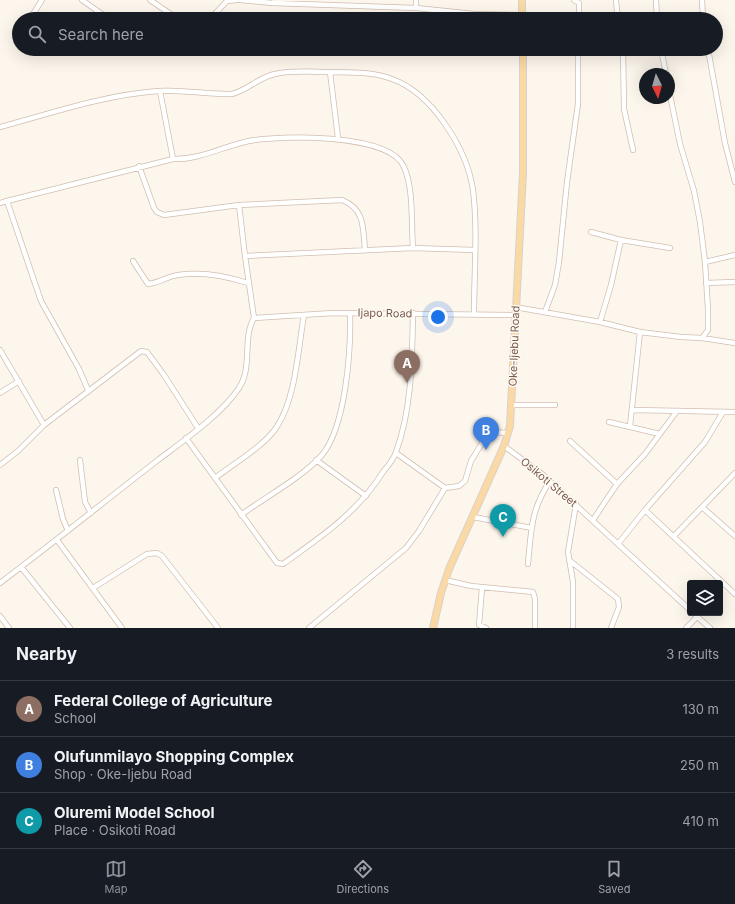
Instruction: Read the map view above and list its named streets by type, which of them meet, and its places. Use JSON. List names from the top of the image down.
{
  "streets": {
    "main road": ["Oke-Ijebu Road"],
    "street": ["Ijapo Road", "Osikoti Street"]
  },
  "crossings": [
    ["Ijapo Road", "Oke-Ijebu Road"],
    ["Oke-Ijebu Road", "Osikoti Street"]
  ],
  "north": "bottom",
  "page": {
    "search": "Search here",
    "pins": ["A", "B", "C"],
    "heading": ["Nearby", "3 results"],
    "list": [
      {
        "mark": "A",
        "name": "Federal College of Agriculture",
        "note": "School",
        "value": "130 m"
      },
      {
        "mark": "B",
        "name": "Olufunmilayo Shopping Complex",
        "note": "Shop · Oke-Ijebu Road",
        "value": "250 m"
      },
      {
        "mark": "C",
        "name": "Oluremi Model School",
        "note": "Place · Osikoti Road",
        "value": "410 m"
      }
    ],
    "nav": ["Map", "Directions", "Saved"]
  }
}
